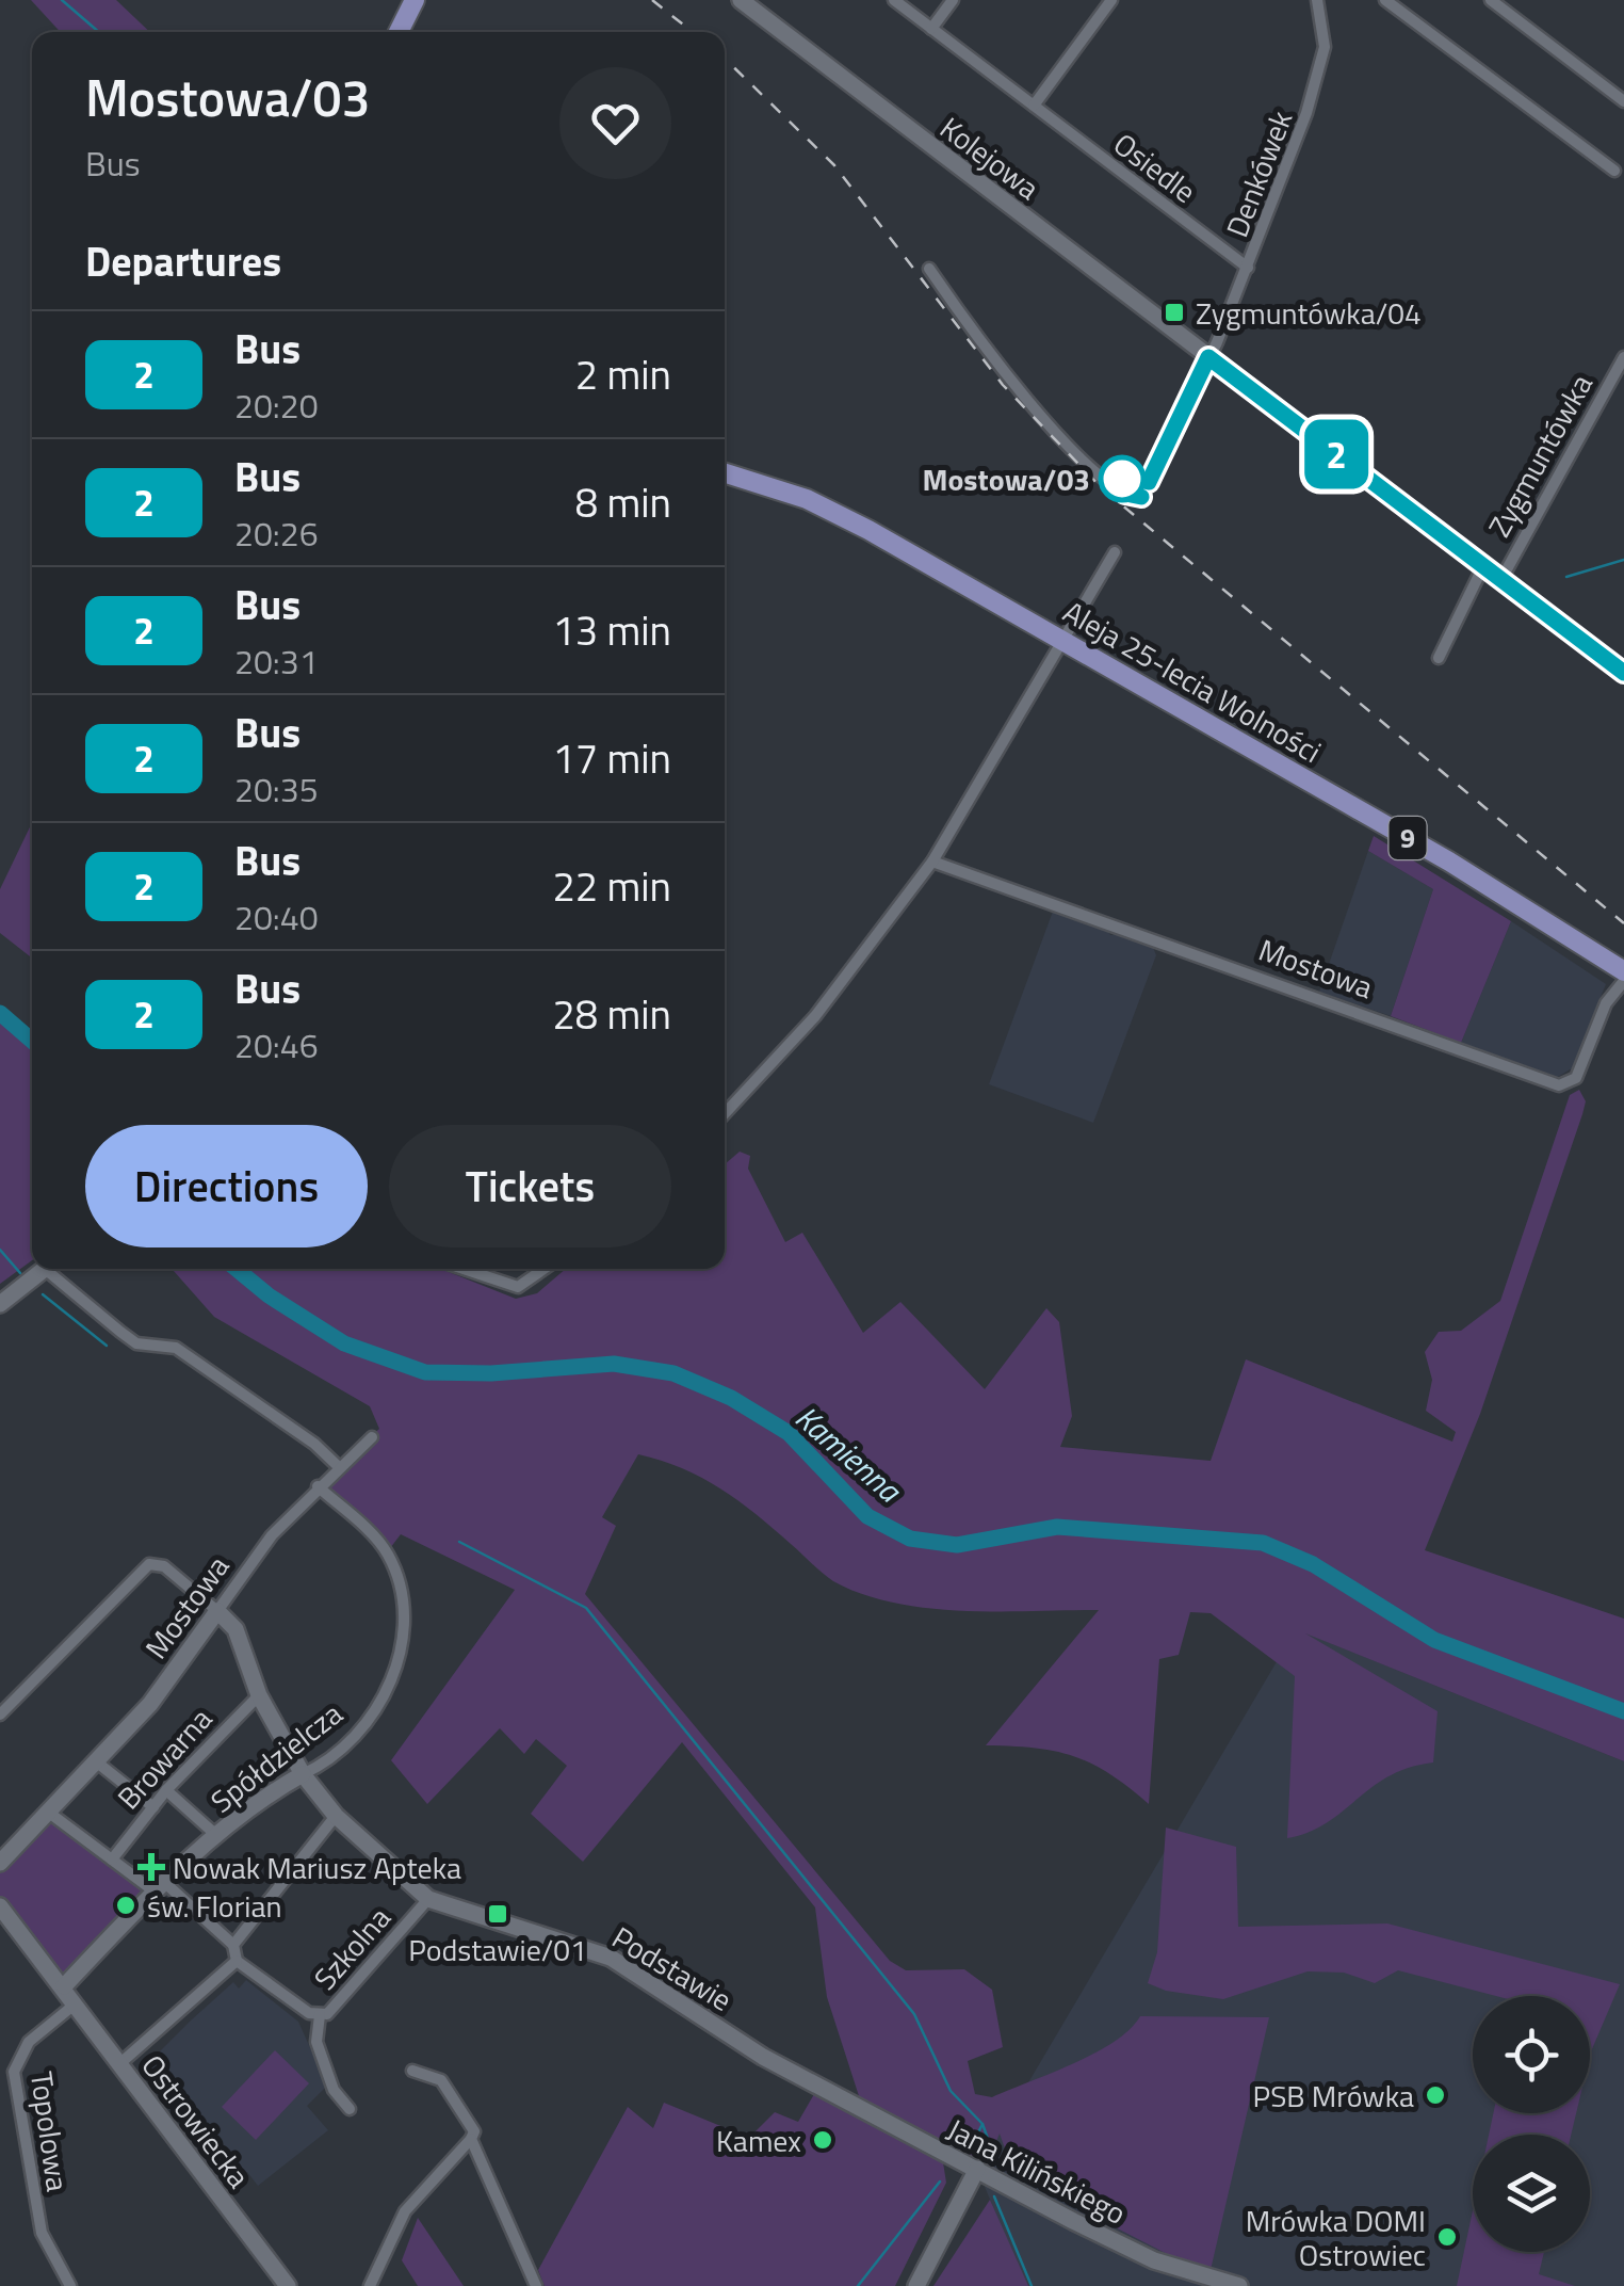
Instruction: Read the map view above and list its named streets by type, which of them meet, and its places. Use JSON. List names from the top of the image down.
{
  "streets": {
    "main road": ["Aleja 25-lecia Wolności", "9"],
    "street": [
      "Kolejowa",
      "Osiedle",
      "Denkówek",
      "Zygmuntówka",
      "Mostowa",
      "Spółdzielcza",
      "Browarna",
      "Szkolna",
      "Podstawie",
      "Ostrowiecka",
      "Topolowa",
      "Jana Kilińskiego"
    ]
  },
  "crossings": [
    ["Kolejowa", "Denkówek"],
    ["Kolejowa", "Zygmuntówka"],
    ["Osiedle", "Denkówek"],
    ["Denkówek", "Zygmuntówka"],
    ["Mostowa", "Spółdzielcza"],
    ["Spółdzielcza", "Szkolna"],
    ["Spółdzielcza", "Ostrowiecka"],
    ["Szkolna", "Podstawie"],
    ["Podstawie", "Jana Kilińskiego"],
    ["Ostrowiecka", "Topolowa"]
  ],
  "water": ["Kamienna"],
  "places": {
    "transit": ["Zygmuntówka/04", "Podstawie/01"],
    "other": [
      "Mostowa/03",
      "św. Florian",
      "PSB Mrówka",
      "Kamex",
      "Mrówka DOMI Ostrowiec"
    ],
    "health": ["Nowak Mariusz Apteka"]
  },
  "lines": ["bus line 2"],
  "page": {
    "on_map": "2",
    "heading": [
      ["Mostowa/03", "Bus"],
      "Departures"
    ],
    "list": [
      {
        "mark": "2",
        "name": "Bus",
        "note": "20:20",
        "value": "2 min"
      },
      {
        "mark": "2",
        "name": "Bus",
        "note": "20:26",
        "value": "8 min"
      },
      {
        "mark": "2",
        "name": "Bus",
        "note": "20:31",
        "value": "13 min"
      },
      {
        "mark": "2",
        "name": "Bus",
        "note": "20:35",
        "value": "17 min"
      },
      {
        "mark": "2",
        "name": "Bus",
        "note": "20:40",
        "value": "22 min"
      },
      {
        "mark": "2",
        "name": "Bus",
        "note": "20:46",
        "value": "28 min"
      }
    ],
    "buttons": ["Directions", "Tickets"]
  }
}
